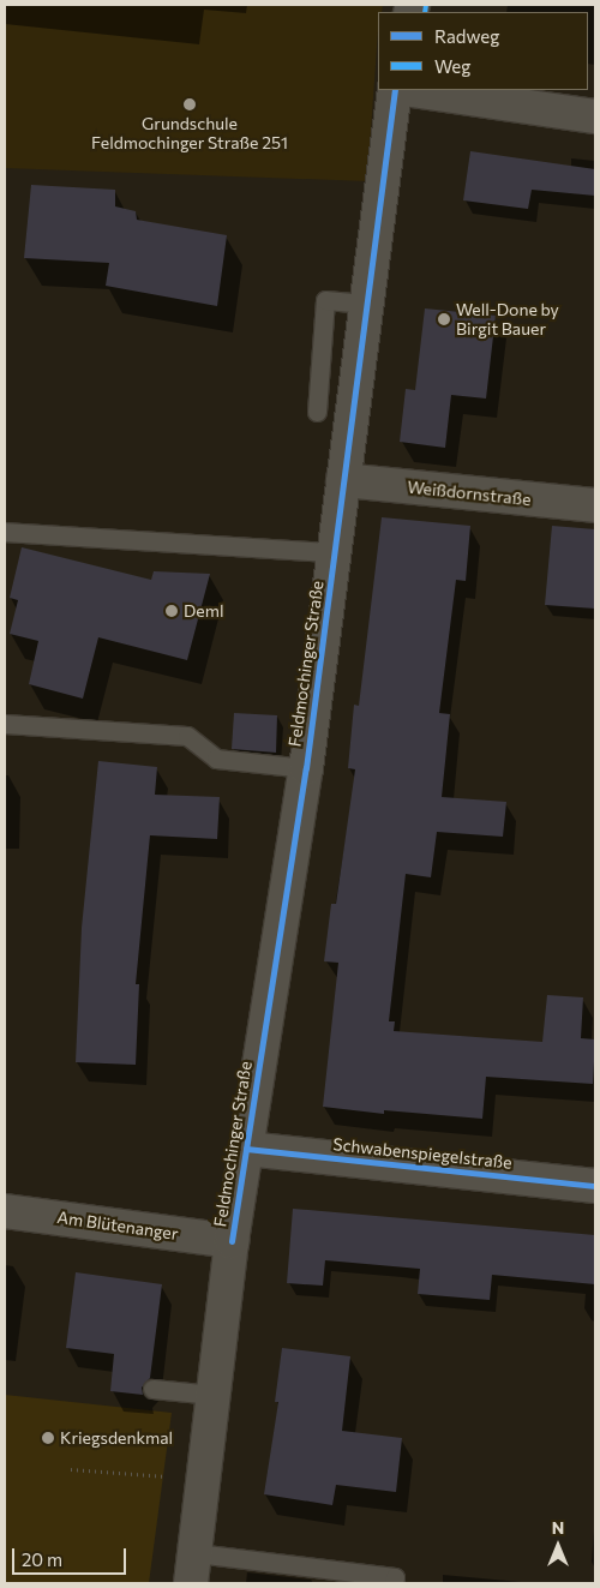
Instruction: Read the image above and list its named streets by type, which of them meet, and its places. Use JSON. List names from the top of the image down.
{
  "streets": {
    "main road": [
      "Weißdornstraße",
      "Feldmochinger Straße",
      "Schwabenspiegelstraße",
      "Am Blütenanger"
    ]
  },
  "crossings": [
    ["Weißdornstraße", "Feldmochinger Straße"],
    ["Feldmochinger Straße", "Schwabenspiegelstraße"],
    ["Feldmochinger Straße", "Am Blütenanger"]
  ],
  "places": [
    "Grundschule Feldmochinger Straße 251",
    "Well-Done by Birgit Bauer",
    "Deml",
    "Kriegsdenkmal"
  ],
  "legend": ["Radweg", "Weg"],
  "scale_bar": "20 m",
  "north": "top"
}
